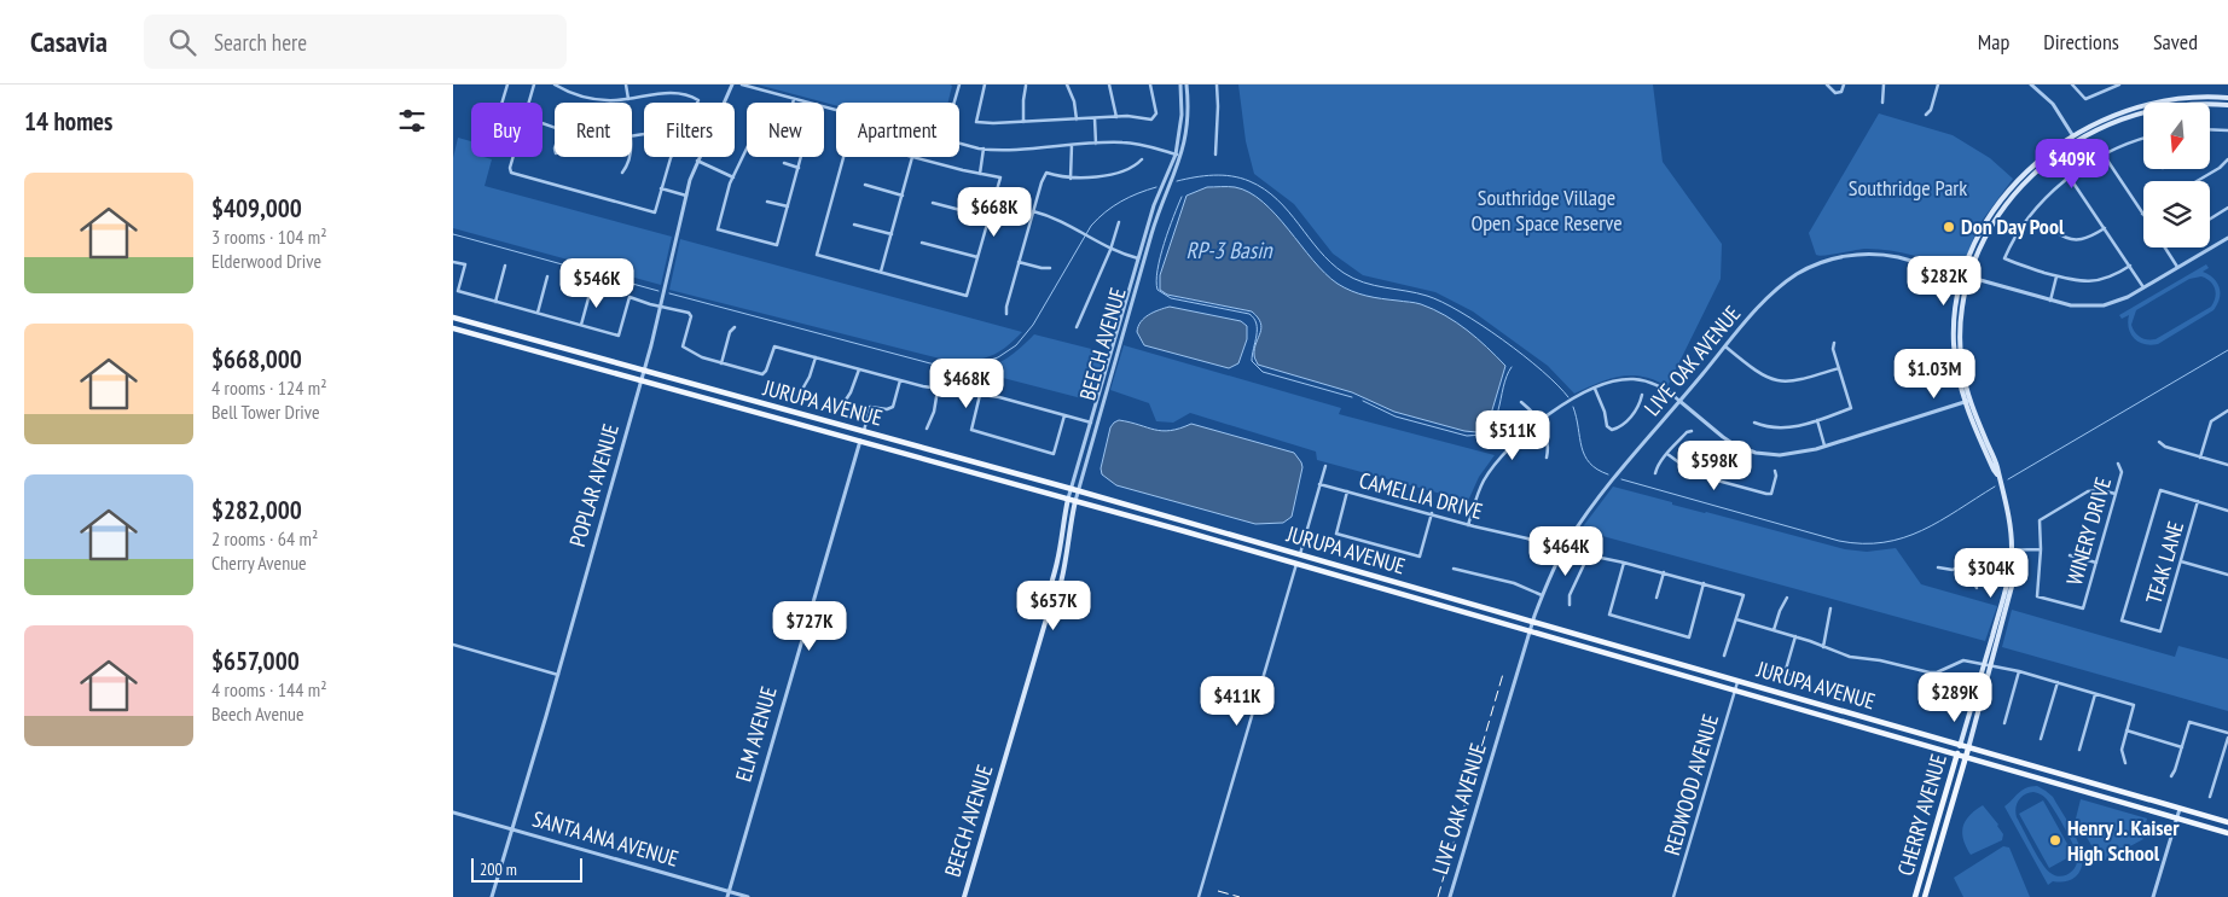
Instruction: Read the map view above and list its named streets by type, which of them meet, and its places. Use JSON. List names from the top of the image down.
{
  "streets": {
    "main road": ["BEECH AVENUE", "JURUPA AVENUE", "CHERRY AVENUE"],
    "street": [
      "LIVE OAK AVENUE",
      "POPLAR AVENUE",
      "CAMELLIA DRIVE",
      "WINERY DRIVE",
      "TEAK LANE",
      "ELM AVENUE",
      "REDWOOD AVENUE",
      "SANTA ANA AVENUE"
    ]
  },
  "crossings": [
    ["BEECH AVENUE", "JURUPA AVENUE"],
    ["LIVE OAK AVENUE", "JURUPA AVENUE"],
    ["LIVE OAK AVENUE", "CHERRY AVENUE"],
    ["JURUPA AVENUE", "POPLAR AVENUE"],
    ["JURUPA AVENUE", "ELM AVENUE"],
    ["JURUPA AVENUE", "REDWOOD AVENUE"],
    ["JURUPA AVENUE", "CHERRY AVENUE"],
    ["POPLAR AVENUE", "SANTA ANA AVENUE"],
    ["ELM AVENUE", "SANTA ANA AVENUE"]
  ],
  "water": ["RP-3 Basin"],
  "parks": ["Southridge Park", "Southridge Village Open Space Reserve"],
  "places": ["Don Day Pool", "Henry J. Kaiser High School"],
  "scale_bar": "200 m",
  "north": "bottom",
  "page": {
    "header": "Casavia",
    "search": "Search here",
    "nav": ["Map", "Directions", "Saved"],
    "heading": "14 homes",
    "chip": [
      "Buy",
      "Rent",
      "Filters",
      "New",
      "Apartment"
    ],
    "price": [
      "$409K",
      "$668K",
      "$282K",
      "$546K",
      "$1.03M",
      "$468K",
      "$511K",
      "$598K",
      "$464K",
      "$304K",
      "$657K",
      "$727K",
      "$289K",
      "$411K"
    ],
    "list": [
      {
        "name": "$409,000",
        "note": "3 rooms · 104 m² · Elderwood Drive"
      },
      {
        "name": "$668,000",
        "note": "4 rooms · 124 m² · Bell Tower Drive"
      },
      {
        "name": "$282,000",
        "note": "2 rooms · 64 m² · Cherry Avenue"
      },
      {
        "name": "$657,000",
        "note": "4 rooms · 144 m² · Beech Avenue"
      }
    ],
    "scale": "200 m"
  }
}
